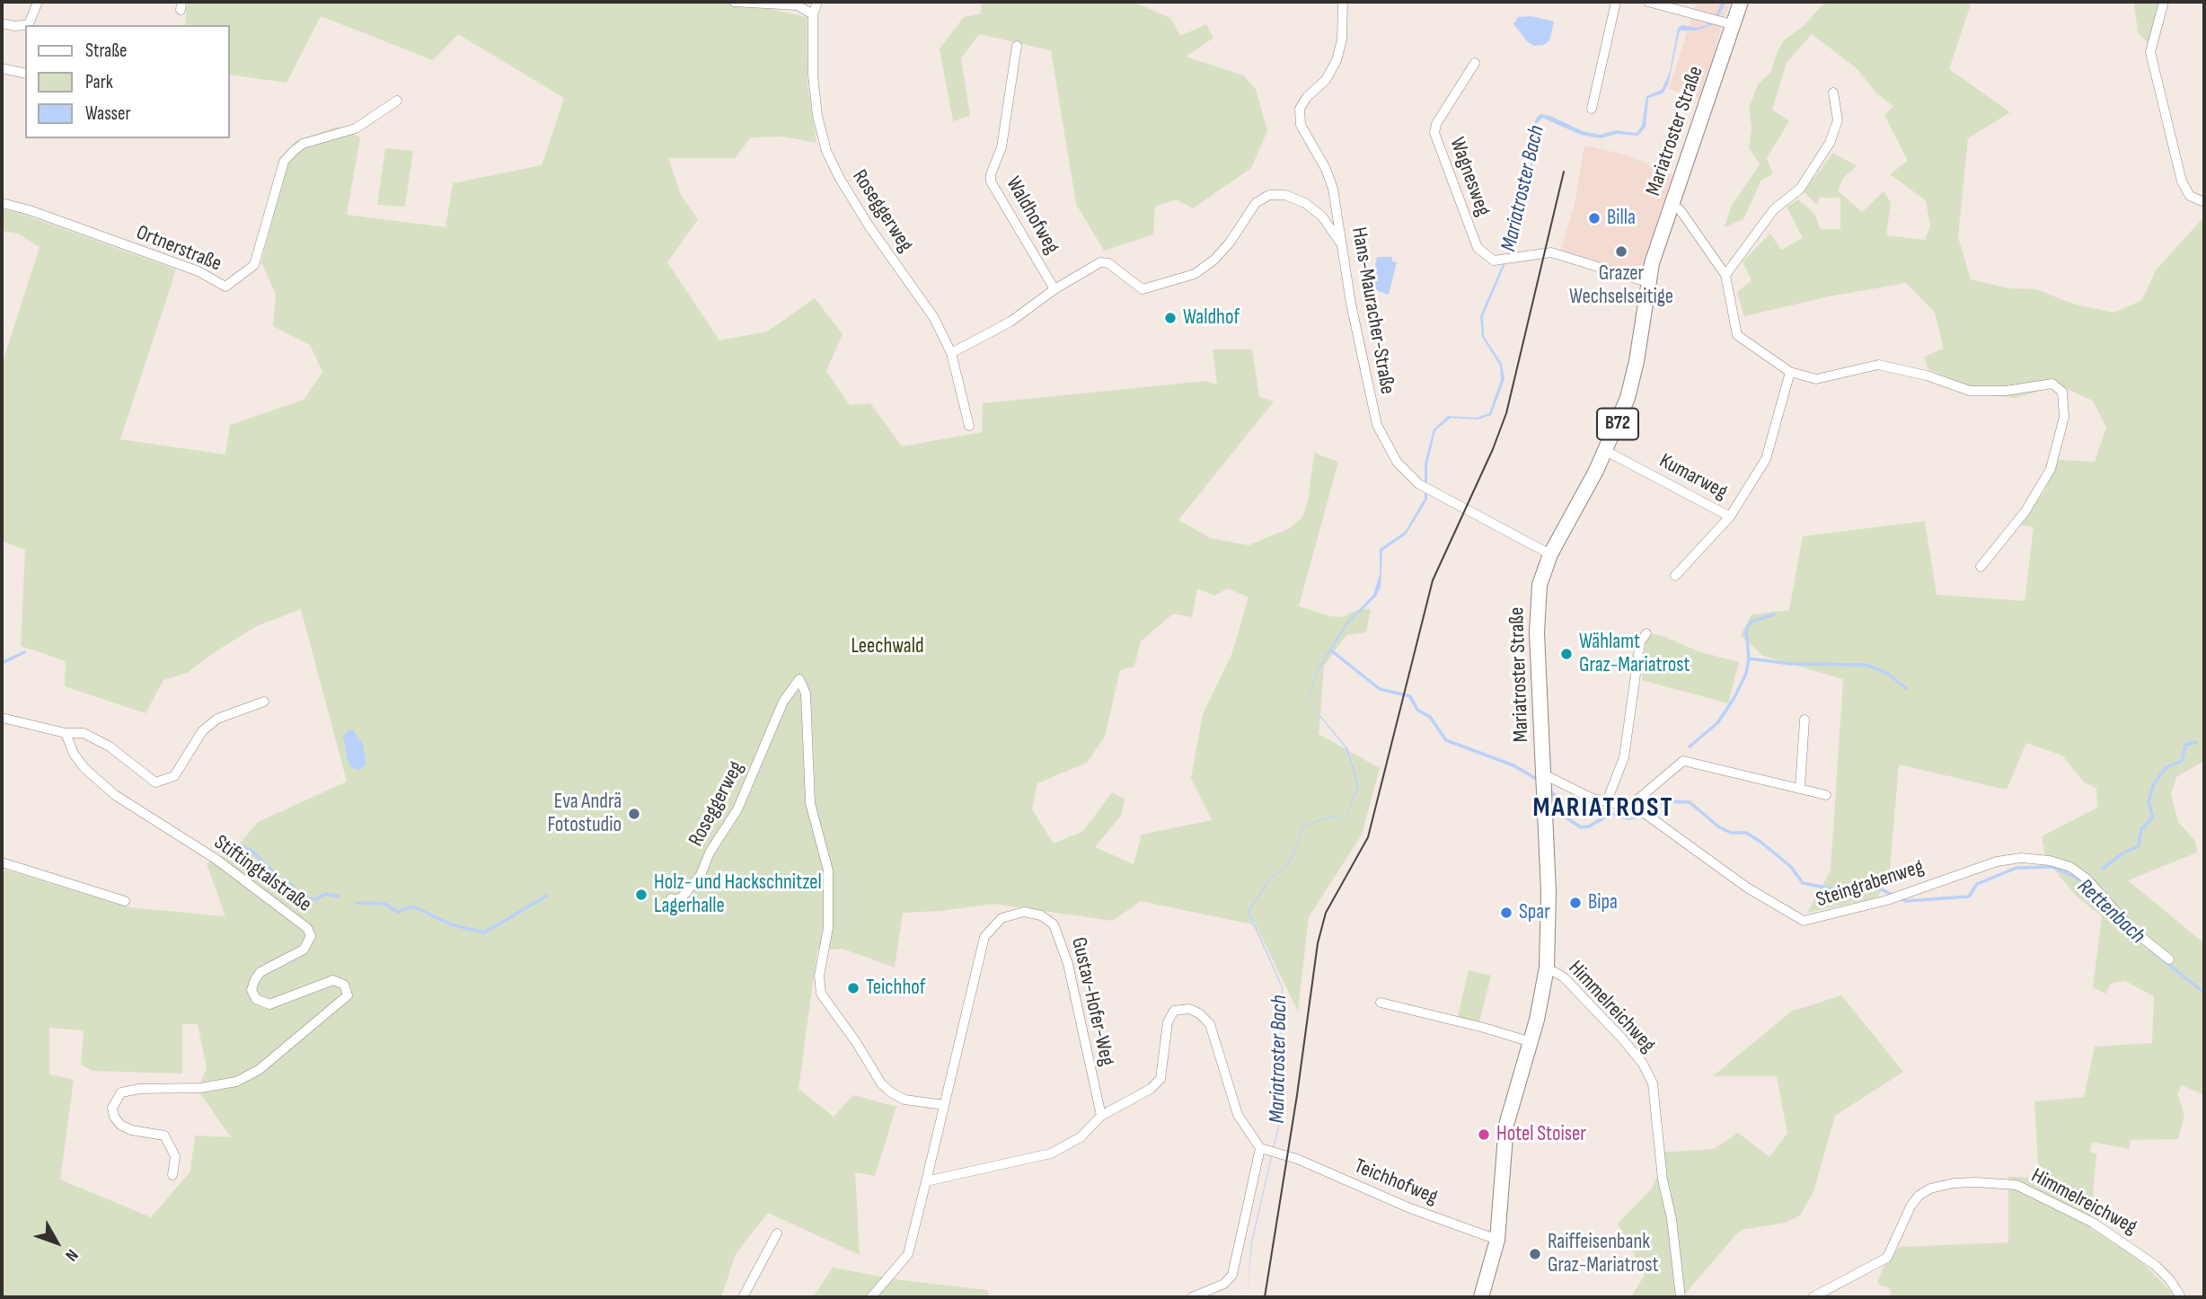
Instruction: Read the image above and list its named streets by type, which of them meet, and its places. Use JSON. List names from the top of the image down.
{
  "streets": {
    "main road": ["Mariatroster Straße", "B72"],
    "street": [
      "Wagnesweg",
      "Roseggerweg",
      "Waldhofweg",
      "Ortnerstraße",
      "Hans-Mauracher-Straße",
      "Kumarweg",
      "Stiftingtalstraße",
      "Steingrabenweg",
      "Gustav-Hofer-Weg",
      "Himmelreichweg",
      "Teichhofweg"
    ]
  },
  "crossings": [
    ["Mariatroster Straße", "Wagnesweg"],
    ["Mariatroster Straße", "Hans-Mauracher-Straße"],
    ["Mariatroster Straße", "Kumarweg"],
    ["Mariatroster Straße", "Steingrabenweg"],
    ["Mariatroster Straße", "Himmelreichweg"],
    ["Mariatroster Straße", "Teichhofweg"],
    ["Roseggerweg", "Gustav-Hofer-Weg"]
  ],
  "districts": ["MARIATROST"],
  "water": ["Mariatroster Bach", "Rettenbach"],
  "parks": ["Leechwald"],
  "places": [
    "Billa",
    "Grazer Wechselseitige",
    "Waldhof",
    "Wählamt Graz-Mariatrost",
    "Eva Andrä Fotostudio",
    "Holz- und Hackschnitzel Lagerhalle",
    "Bipa",
    "Spar",
    "Teichhof",
    "Hotel Stoiser",
    "Raiffeisenbank Graz-Mariatrost"
  ],
  "legend": ["Straße", "Park", "Wasser"],
  "north": "bottom right"
}
